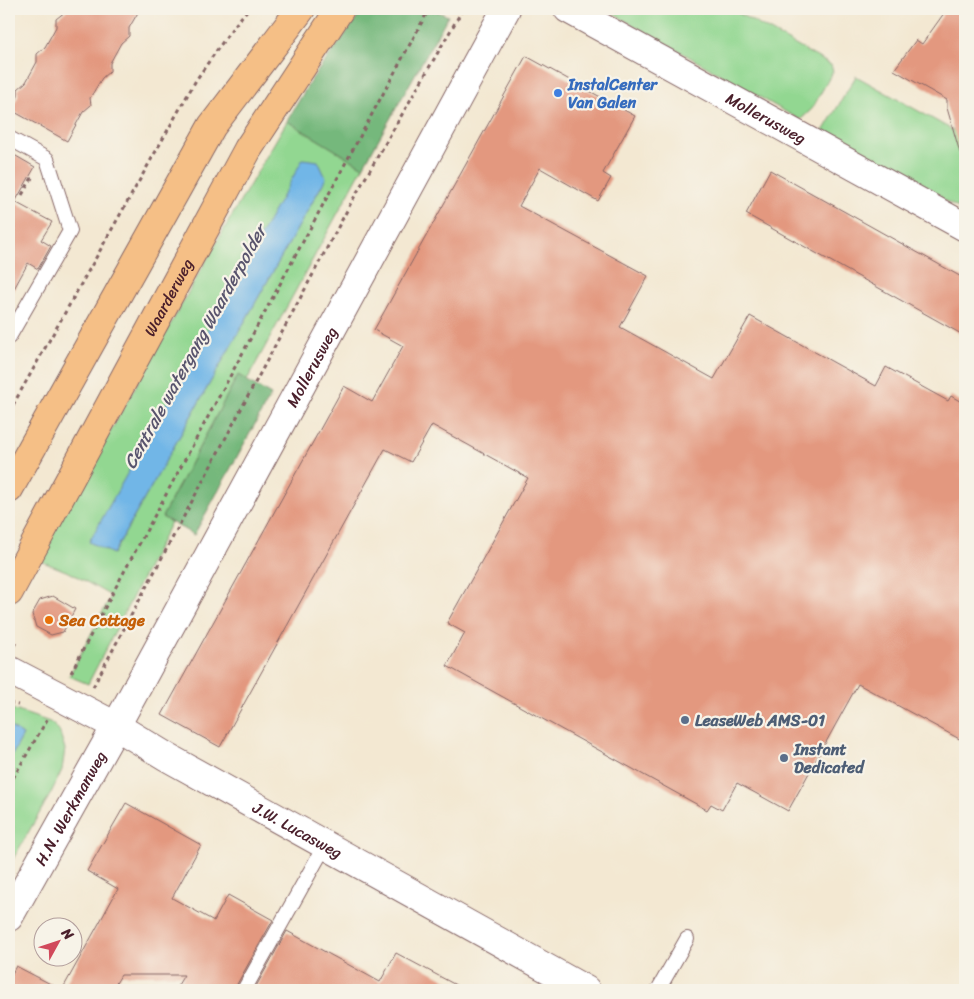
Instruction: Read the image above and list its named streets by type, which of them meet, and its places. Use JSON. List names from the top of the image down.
{
  "streets": {
    "main road": ["Waarderweg"],
    "street": ["Mollerusweg", "H.N. Werkmanweg", "J.W. Lucasweg"]
  },
  "crossings": [
    ["Mollerusweg", "H.N. Werkmanweg"],
    ["Mollerusweg", "J.W. Lucasweg"],
    ["H.N. Werkmanweg", "J.W. Lucasweg"]
  ],
  "water": ["Centrale watergang Waarderpolder"],
  "places": [
    "InstalCenter Van Galen",
    "Sea Cottage",
    "LeaseWeb AMS-01",
    "Instant Dedicated"
  ],
  "north": "top right"
}
